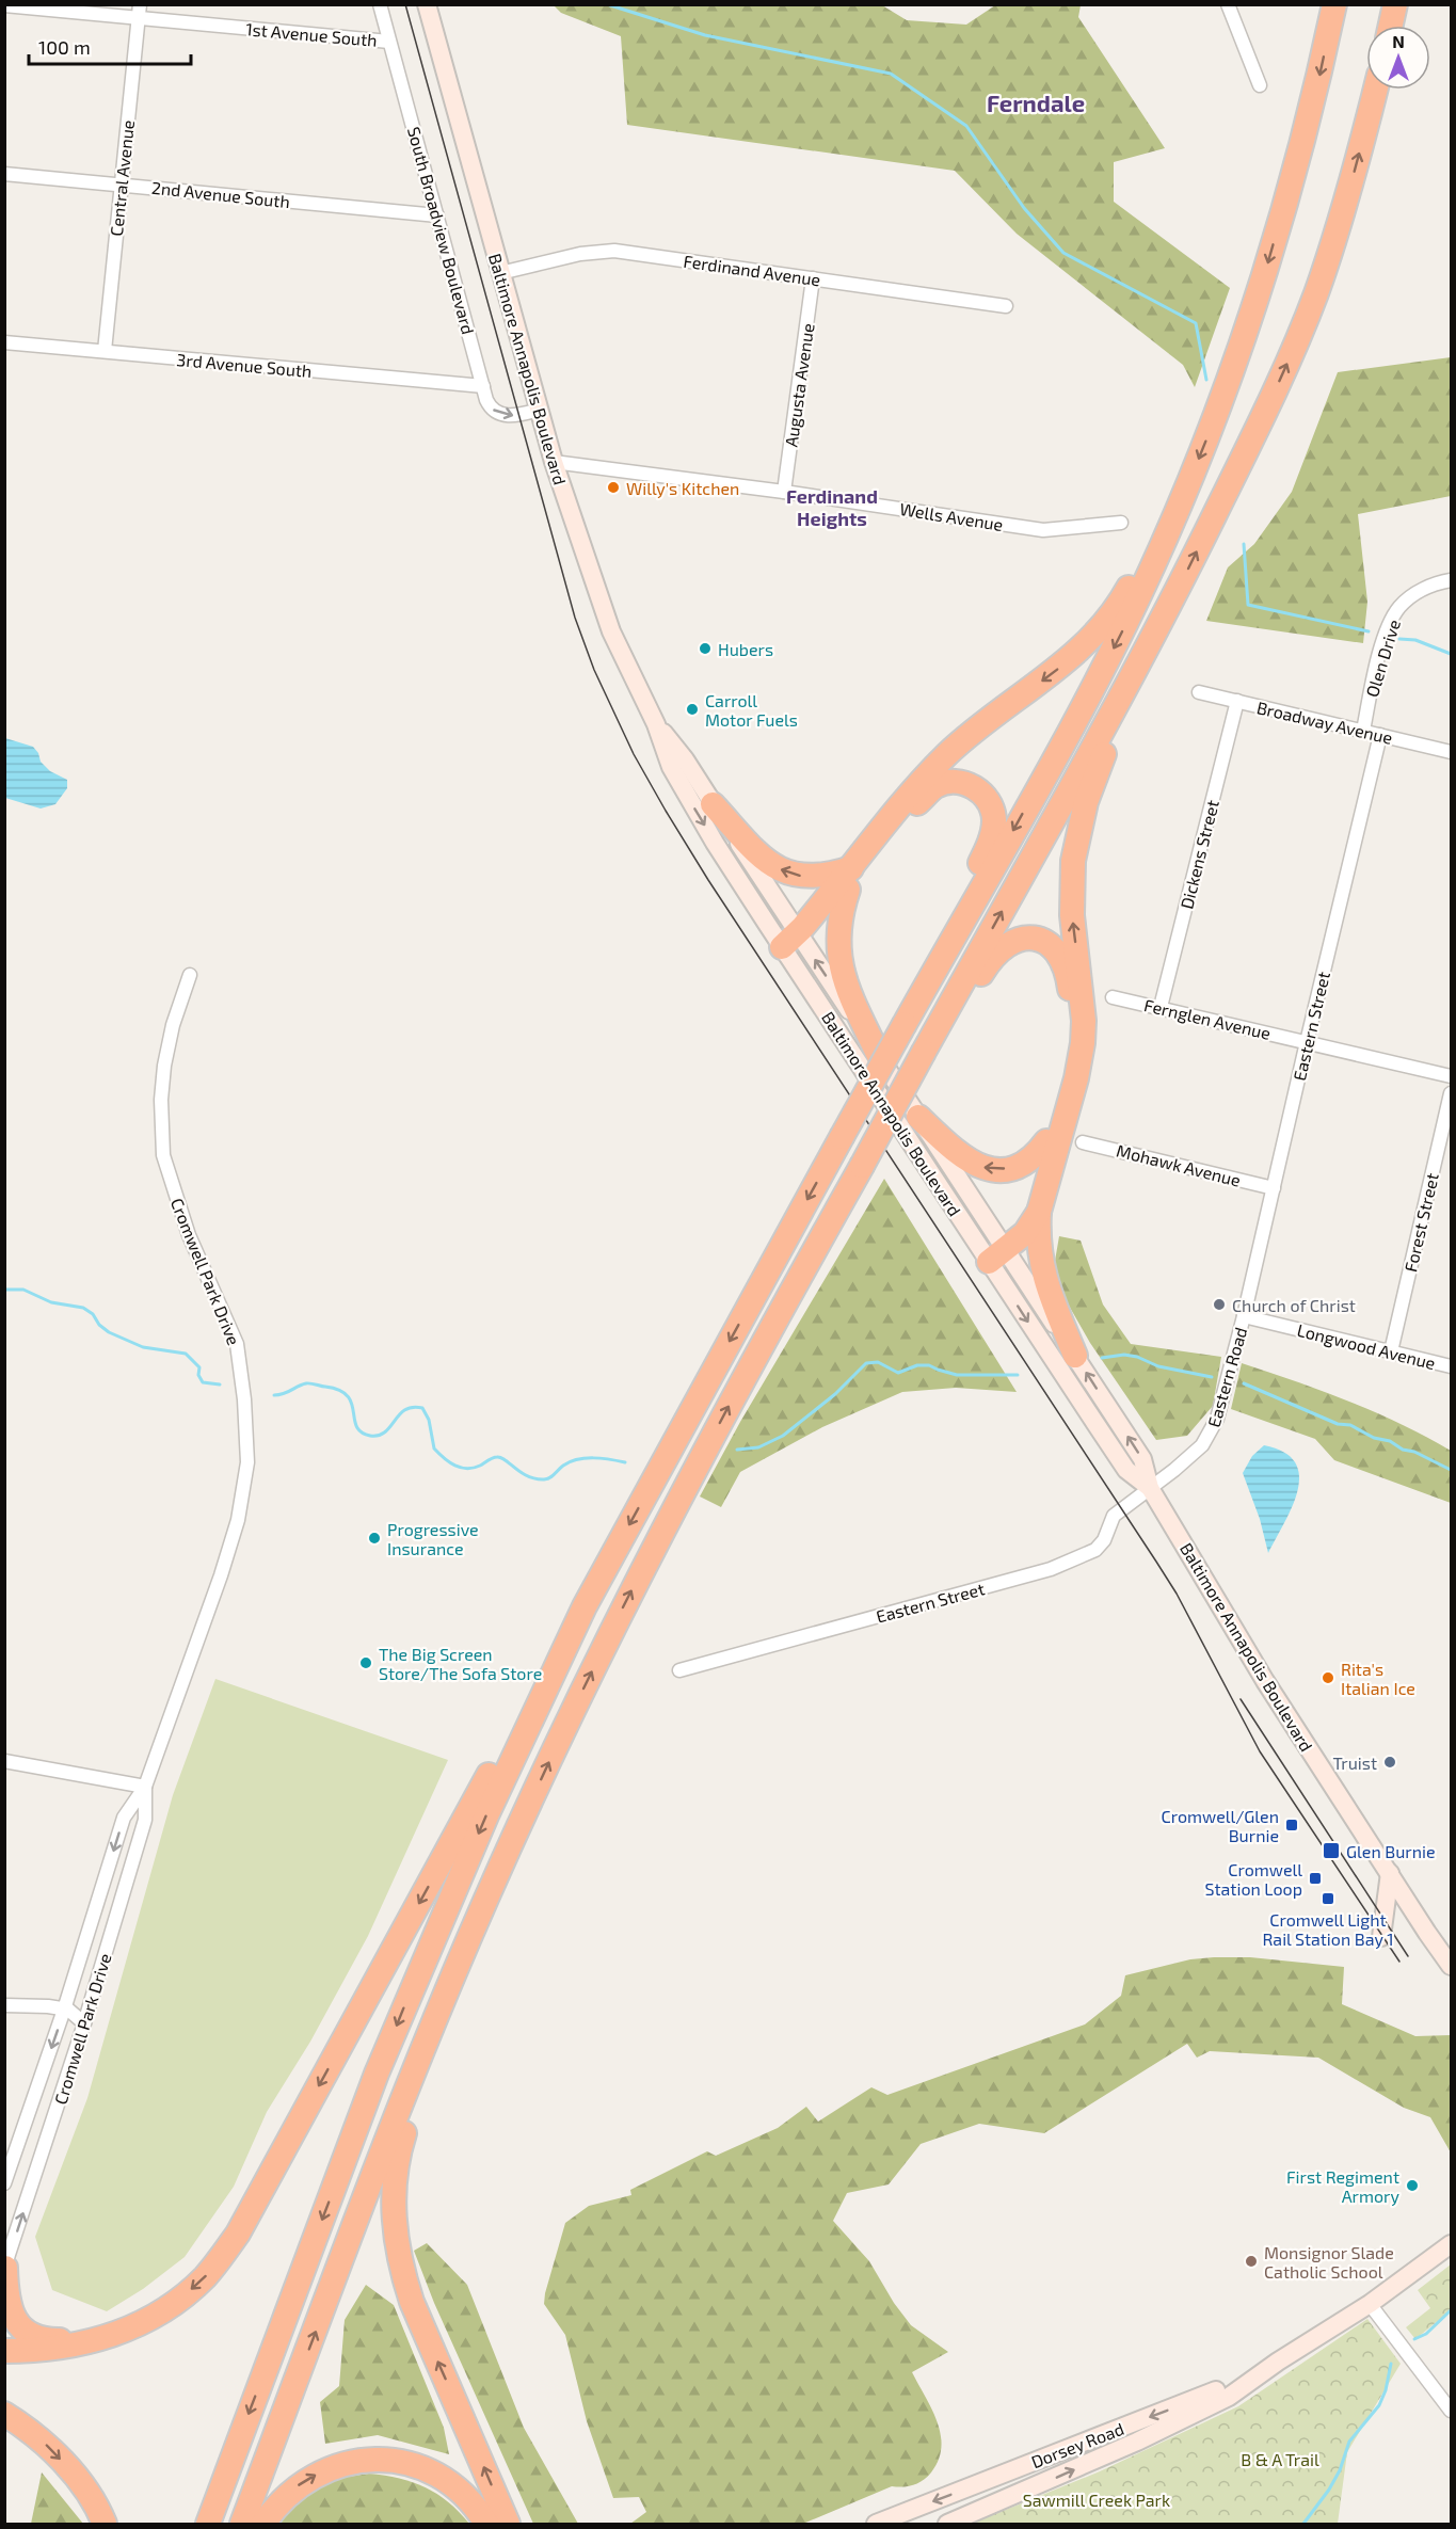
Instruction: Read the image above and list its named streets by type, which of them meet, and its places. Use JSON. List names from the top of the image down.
{
  "streets": {
    "main road": ["Baltimore Annapolis Boulevard", "Dorsey Road"],
    "street": [
      "1st Avenue South",
      "Central Avenue",
      "2nd Avenue South",
      "South Broadview Boulevard",
      "Ferdinand Avenue",
      "3rd Avenue South",
      "Augusta Avenue",
      "Wells Avenue",
      "Olen Drive",
      "Broadway Avenue",
      "Dickens Street",
      "Fernglen Avenue",
      "Eastern Street",
      "Mohawk Avenue",
      "Forest Street",
      "Cromwell Park Drive",
      "Longwood Avenue",
      "Eastern Road"
    ]
  },
  "crossings": [
    ["1st Avenue South", "Central Avenue"],
    ["1st Avenue South", "South Broadview Boulevard"],
    ["Central Avenue", "2nd Avenue South"],
    ["Central Avenue", "3rd Avenue South"],
    ["2nd Avenue South", "South Broadview Boulevard"],
    ["South Broadview Boulevard", "3rd Avenue South"],
    ["South Broadview Boulevard", "Baltimore Annapolis Boulevard"],
    ["Ferdinand Avenue", "Baltimore Annapolis Boulevard"],
    ["Ferdinand Avenue", "Augusta Avenue"],
    ["Baltimore Annapolis Boulevard", "Wells Avenue"],
    ["Baltimore Annapolis Boulevard", "Eastern Street"],
    ["Baltimore Annapolis Boulevard", "Eastern Road"],
    ["Augusta Avenue", "Wells Avenue"],
    ["Olen Drive", "Broadway Avenue"],
    ["Broadway Avenue", "Dickens Street"],
    ["Broadway Avenue", "Eastern Street"],
    ["Dickens Street", "Fernglen Avenue"],
    ["Fernglen Avenue", "Eastern Street"],
    ["Eastern Street", "Mohawk Avenue"],
    ["Eastern Street", "Longwood Avenue"],
    ["Eastern Street", "Eastern Road"],
    ["Forest Street", "Longwood Avenue"],
    ["Longwood Avenue", "Eastern Road"]
  ],
  "districts": ["Ferndale", "Ferdinand Heights"],
  "parks": ["B & A Trail", "Sawmill Creek Park"],
  "places": {
    "other": [
      "Willy's Kitchen",
      "Hubers",
      "Carroll Motor Fuels",
      "Church of Christ",
      "Progressive Insurance",
      "The Big Screen Store/The Sofa Store",
      "Rita's Italian Ice",
      "Truist",
      "First Regiment Armory",
      "Monsignor Slade Catholic School"
    ],
    "transit": [
      "Cromwell/Glen Burnie",
      "Glen Burnie",
      "Cromwell Station Loop",
      "Cromwell Light Rail Station Bay 1"
    ]
  },
  "scale_bar": "100 m",
  "north": "top"
}
